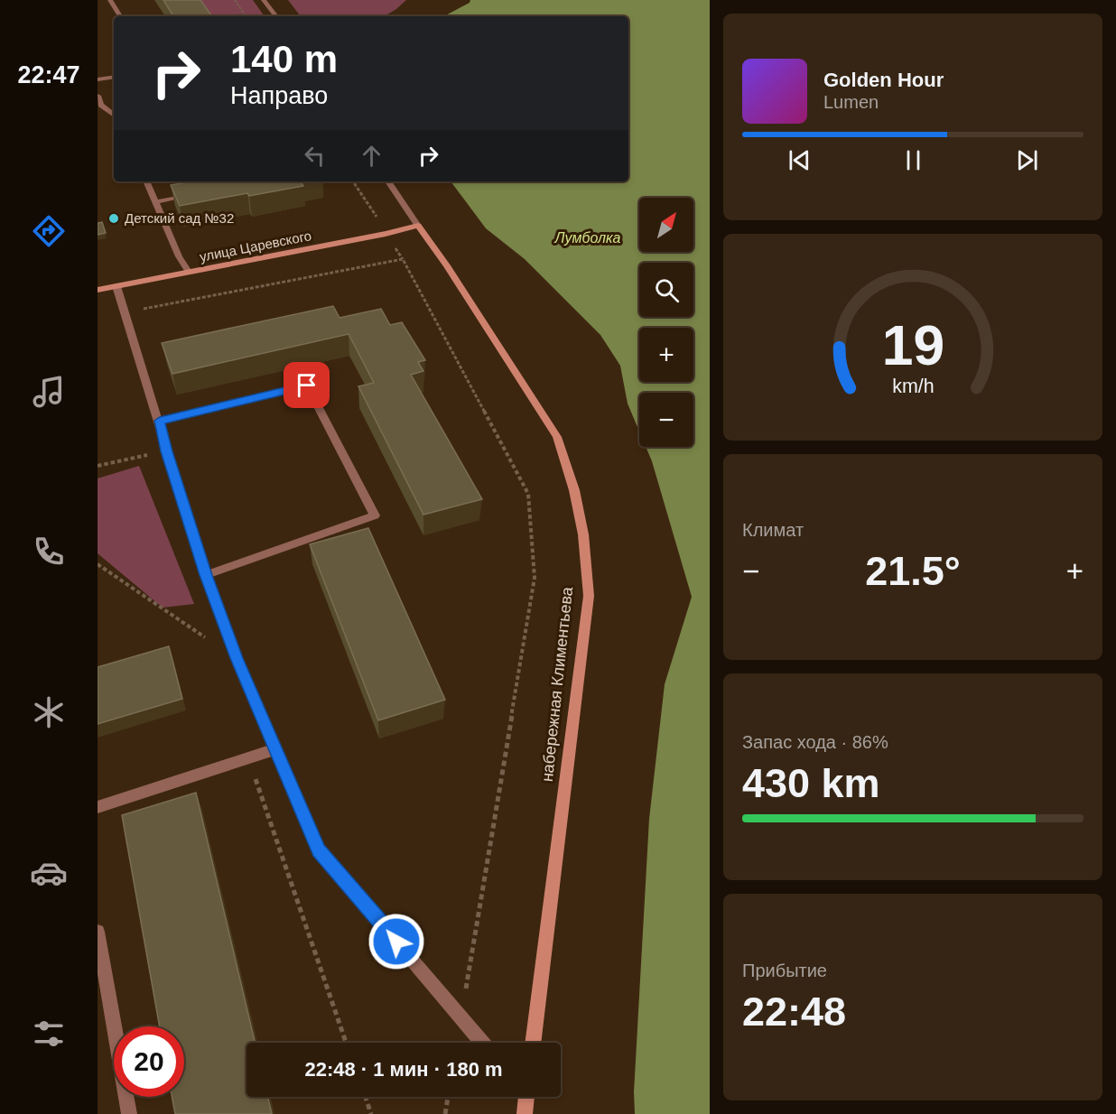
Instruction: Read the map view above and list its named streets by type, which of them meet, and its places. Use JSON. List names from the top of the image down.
{
  "streets": {
    "street": ["улица Царевского", "набережная Климентьева"]
  },
  "crossings": [
    ["улица Царевского", "набережная Климентьева"]
  ],
  "water": ["Лумболка"],
  "places": ["Детский сад №32"],
  "north": "top right",
  "page": {
    "tabs": "22:47",
    "turn": ["140 m", "Направо"],
    "song": ["Golden Hour", "Lumen"],
    "map_buttons": ["+", "−"],
    "tile": [
      "Климат",
      ["Запас хода · 86%", "430 km"],
      ["Прибытие", "22:48"]
    ],
    "heat": ["−", "21.5°", "+"],
    "limit": "20",
    "trip": "22:48 · 1 мин · 180 m",
    "gauge": ["19", "km/h"]
  }
}
